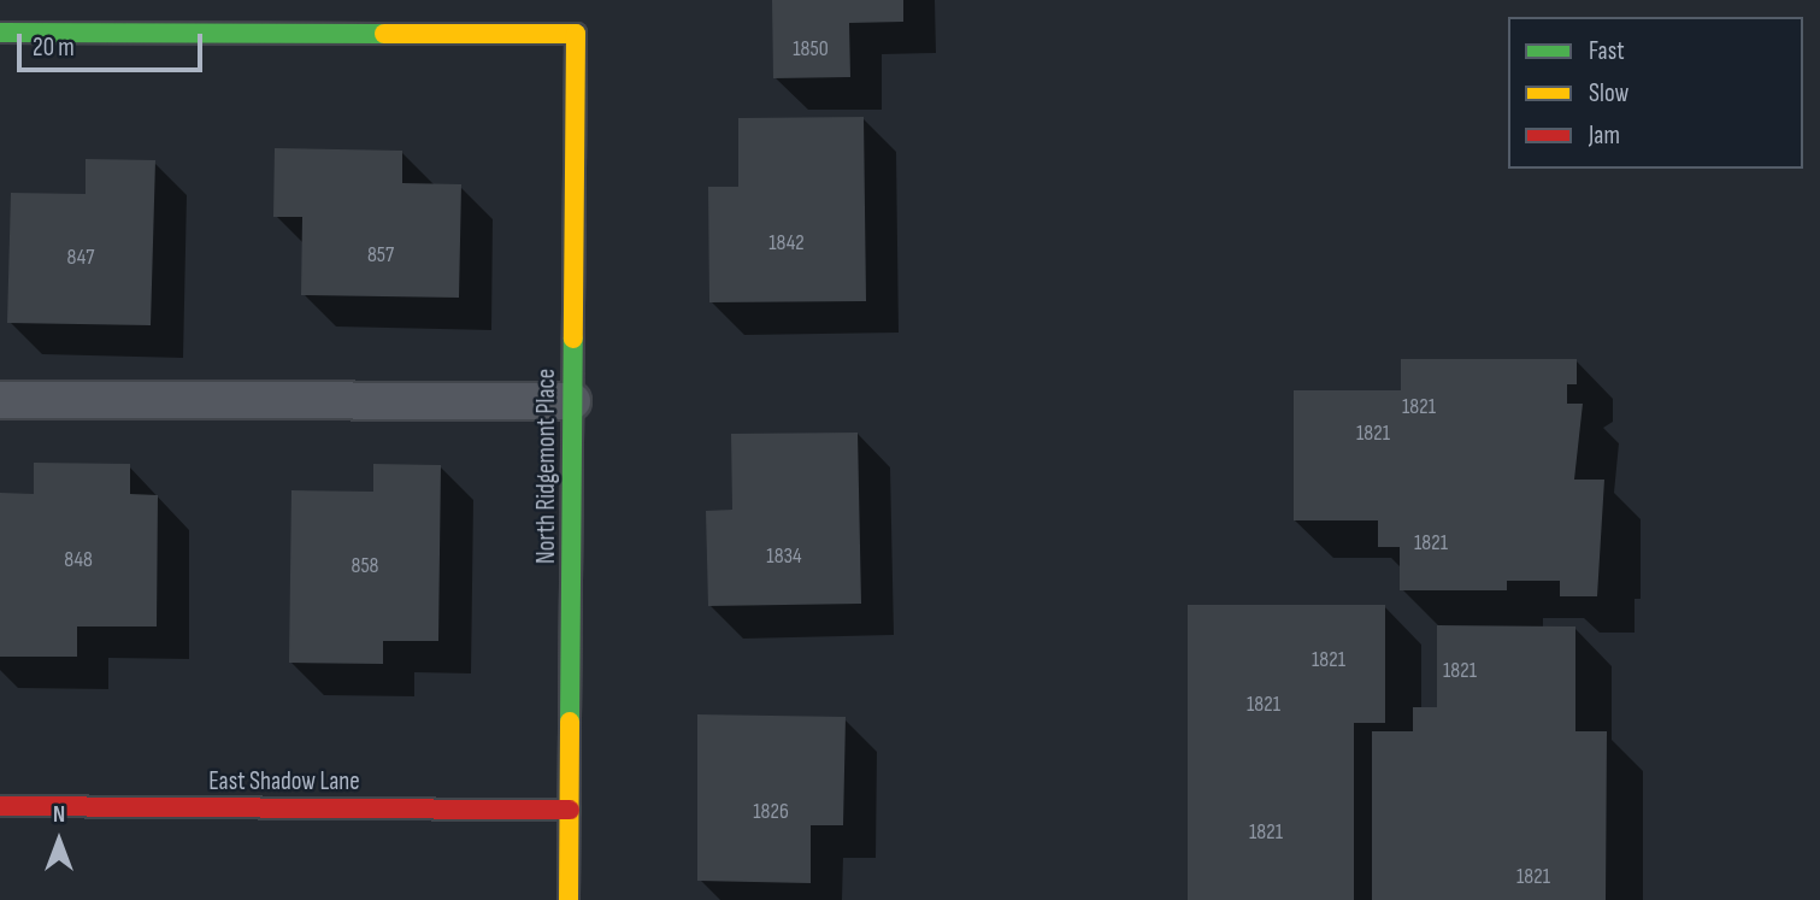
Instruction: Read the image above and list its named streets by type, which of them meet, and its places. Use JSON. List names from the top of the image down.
{
  "streets": {
    "street": ["North Ridgemont Place", "East Shadow Lane"]
  },
  "crossings": [
    ["North Ridgemont Place", "East Shadow Lane"]
  ],
  "house_numbers": [
    "1850",
    "1842",
    "857",
    "847",
    "1821",
    "1821",
    "1821",
    "1834",
    "848",
    "858",
    "1821",
    "1821",
    "1821",
    "1826",
    "1821",
    "1821"
  ],
  "legend": ["Fast", "Slow", "Jam"],
  "scale_bar": "20 m",
  "north": "top"
}
